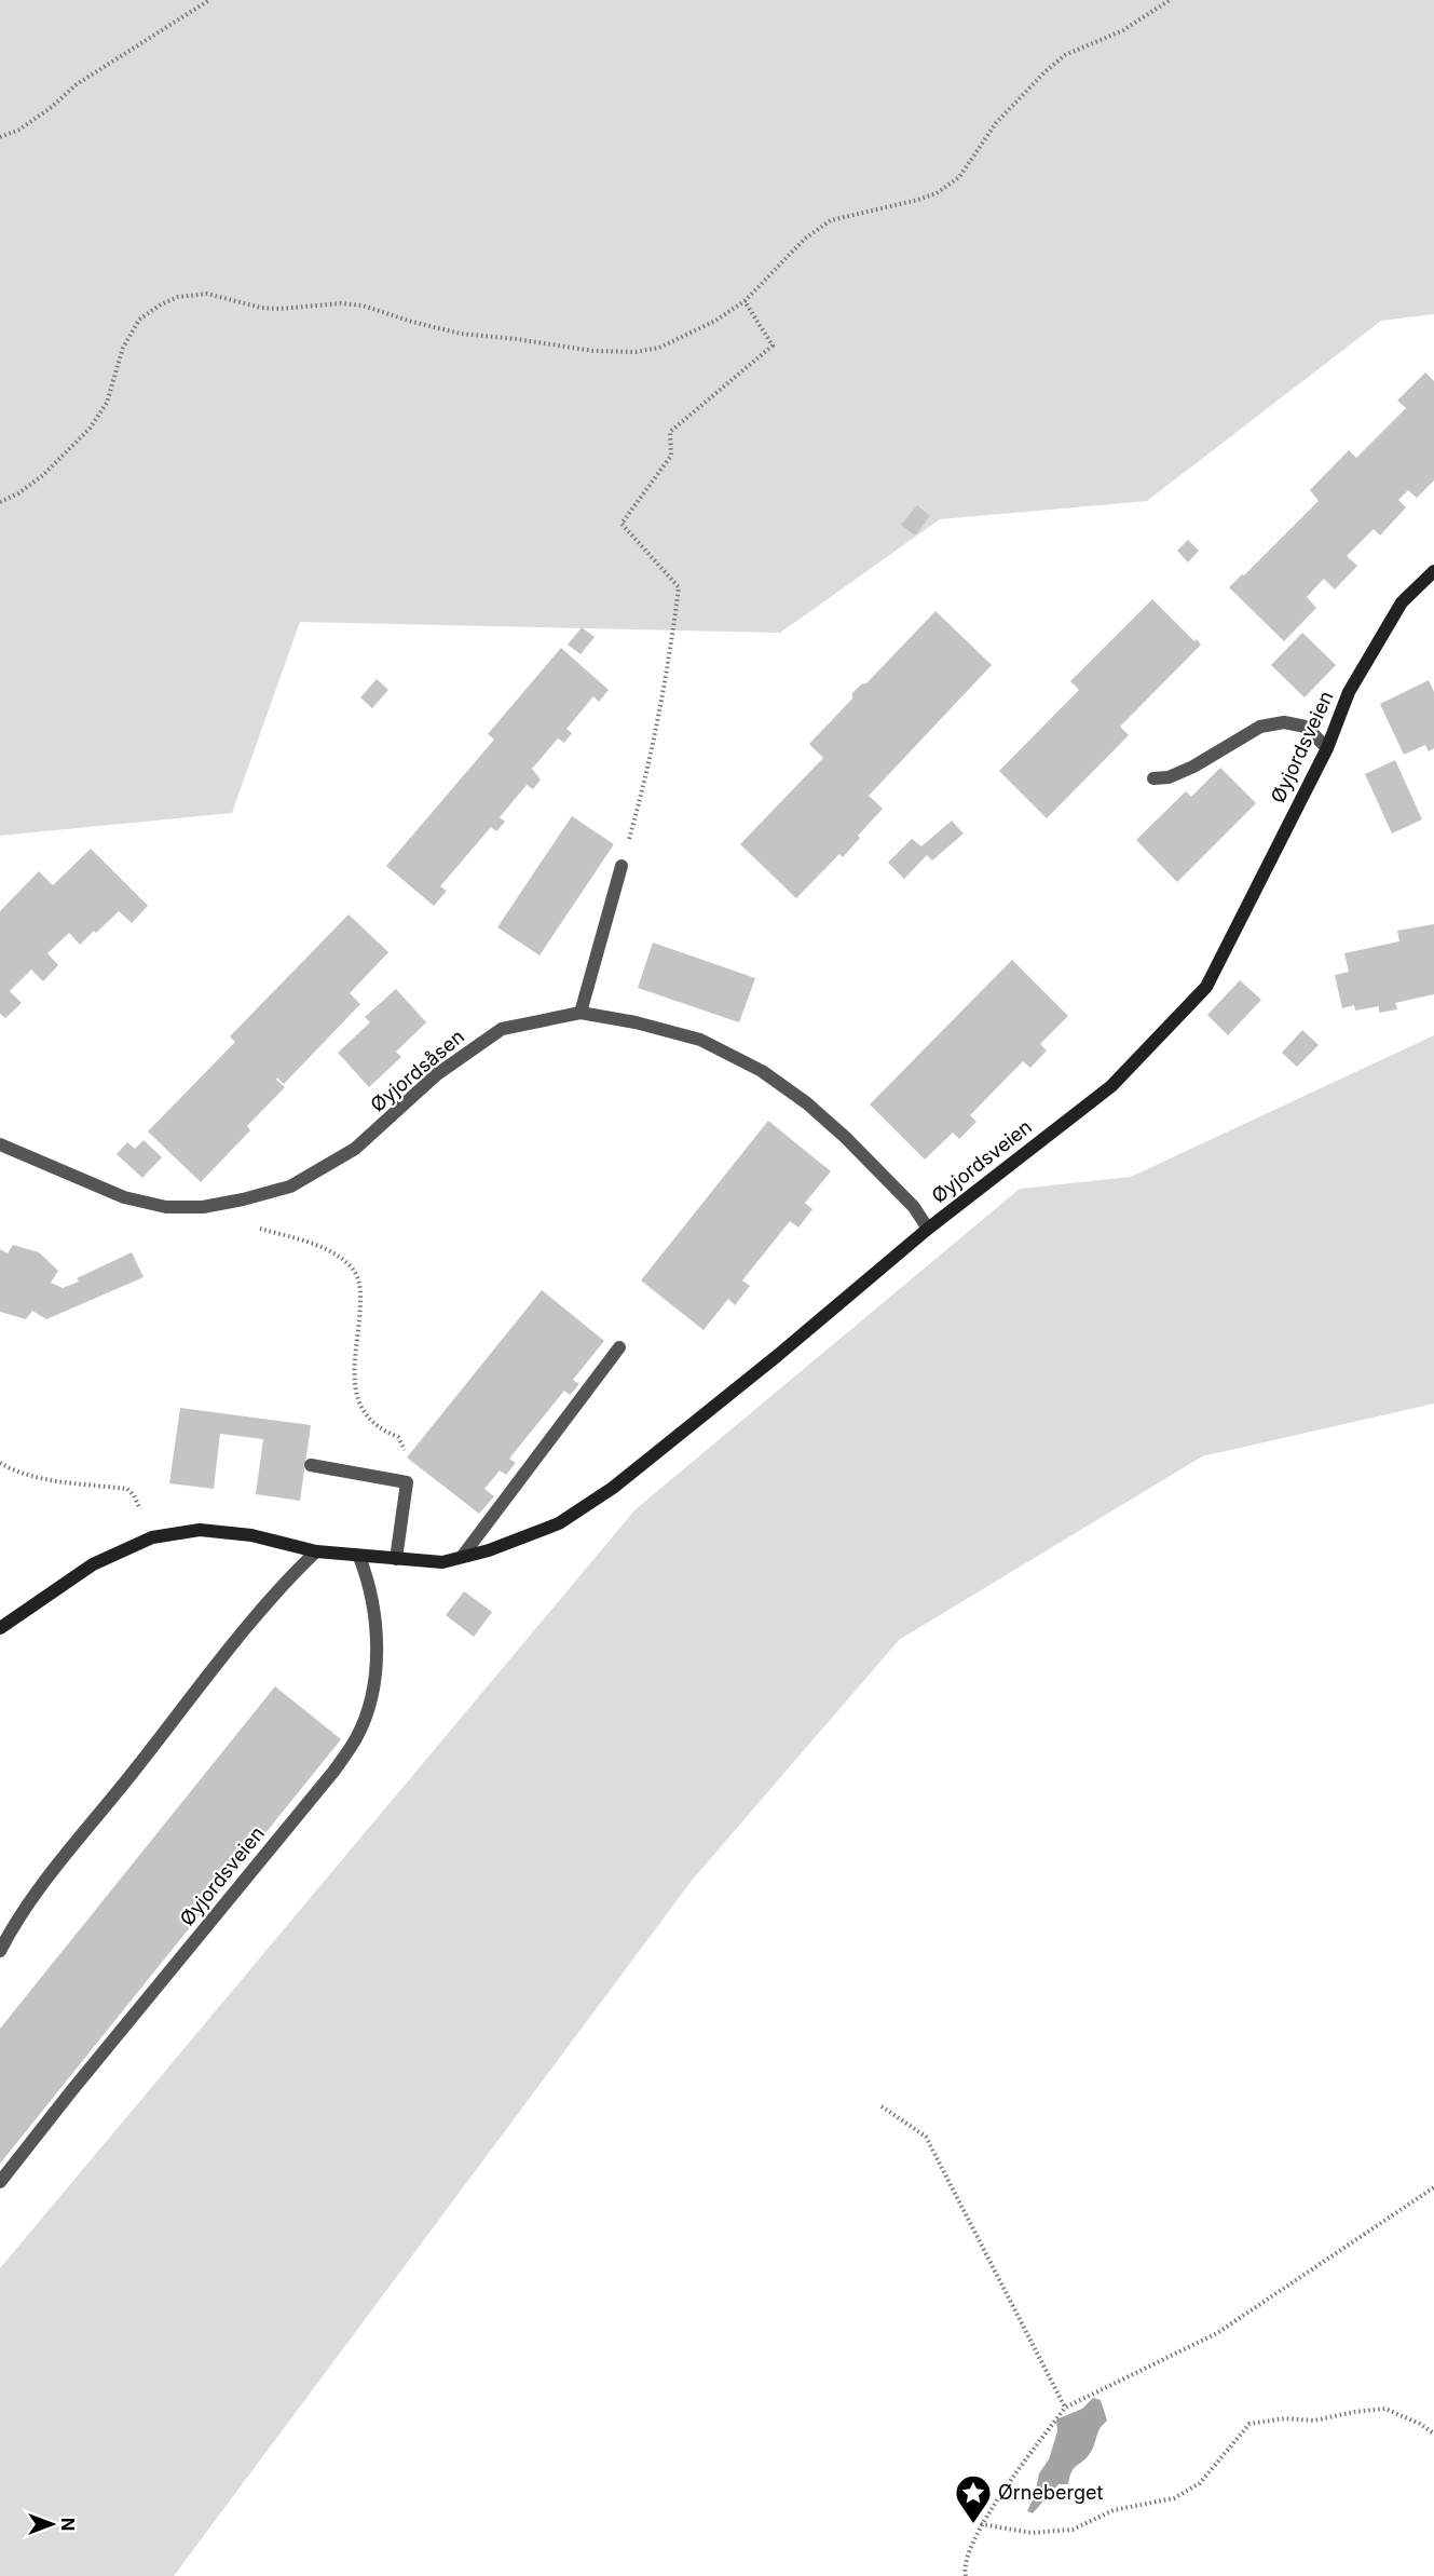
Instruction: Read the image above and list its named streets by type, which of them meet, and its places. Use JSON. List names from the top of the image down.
{
  "streets": {
    "street": ["Øyjordsveien", "Øyjordsåsen"]
  },
  "crossings": [
    ["Øyjordsveien", "Øyjordsåsen"]
  ],
  "places": {
    "place": ["Ørneberget"]
  },
  "north": "right"
}
